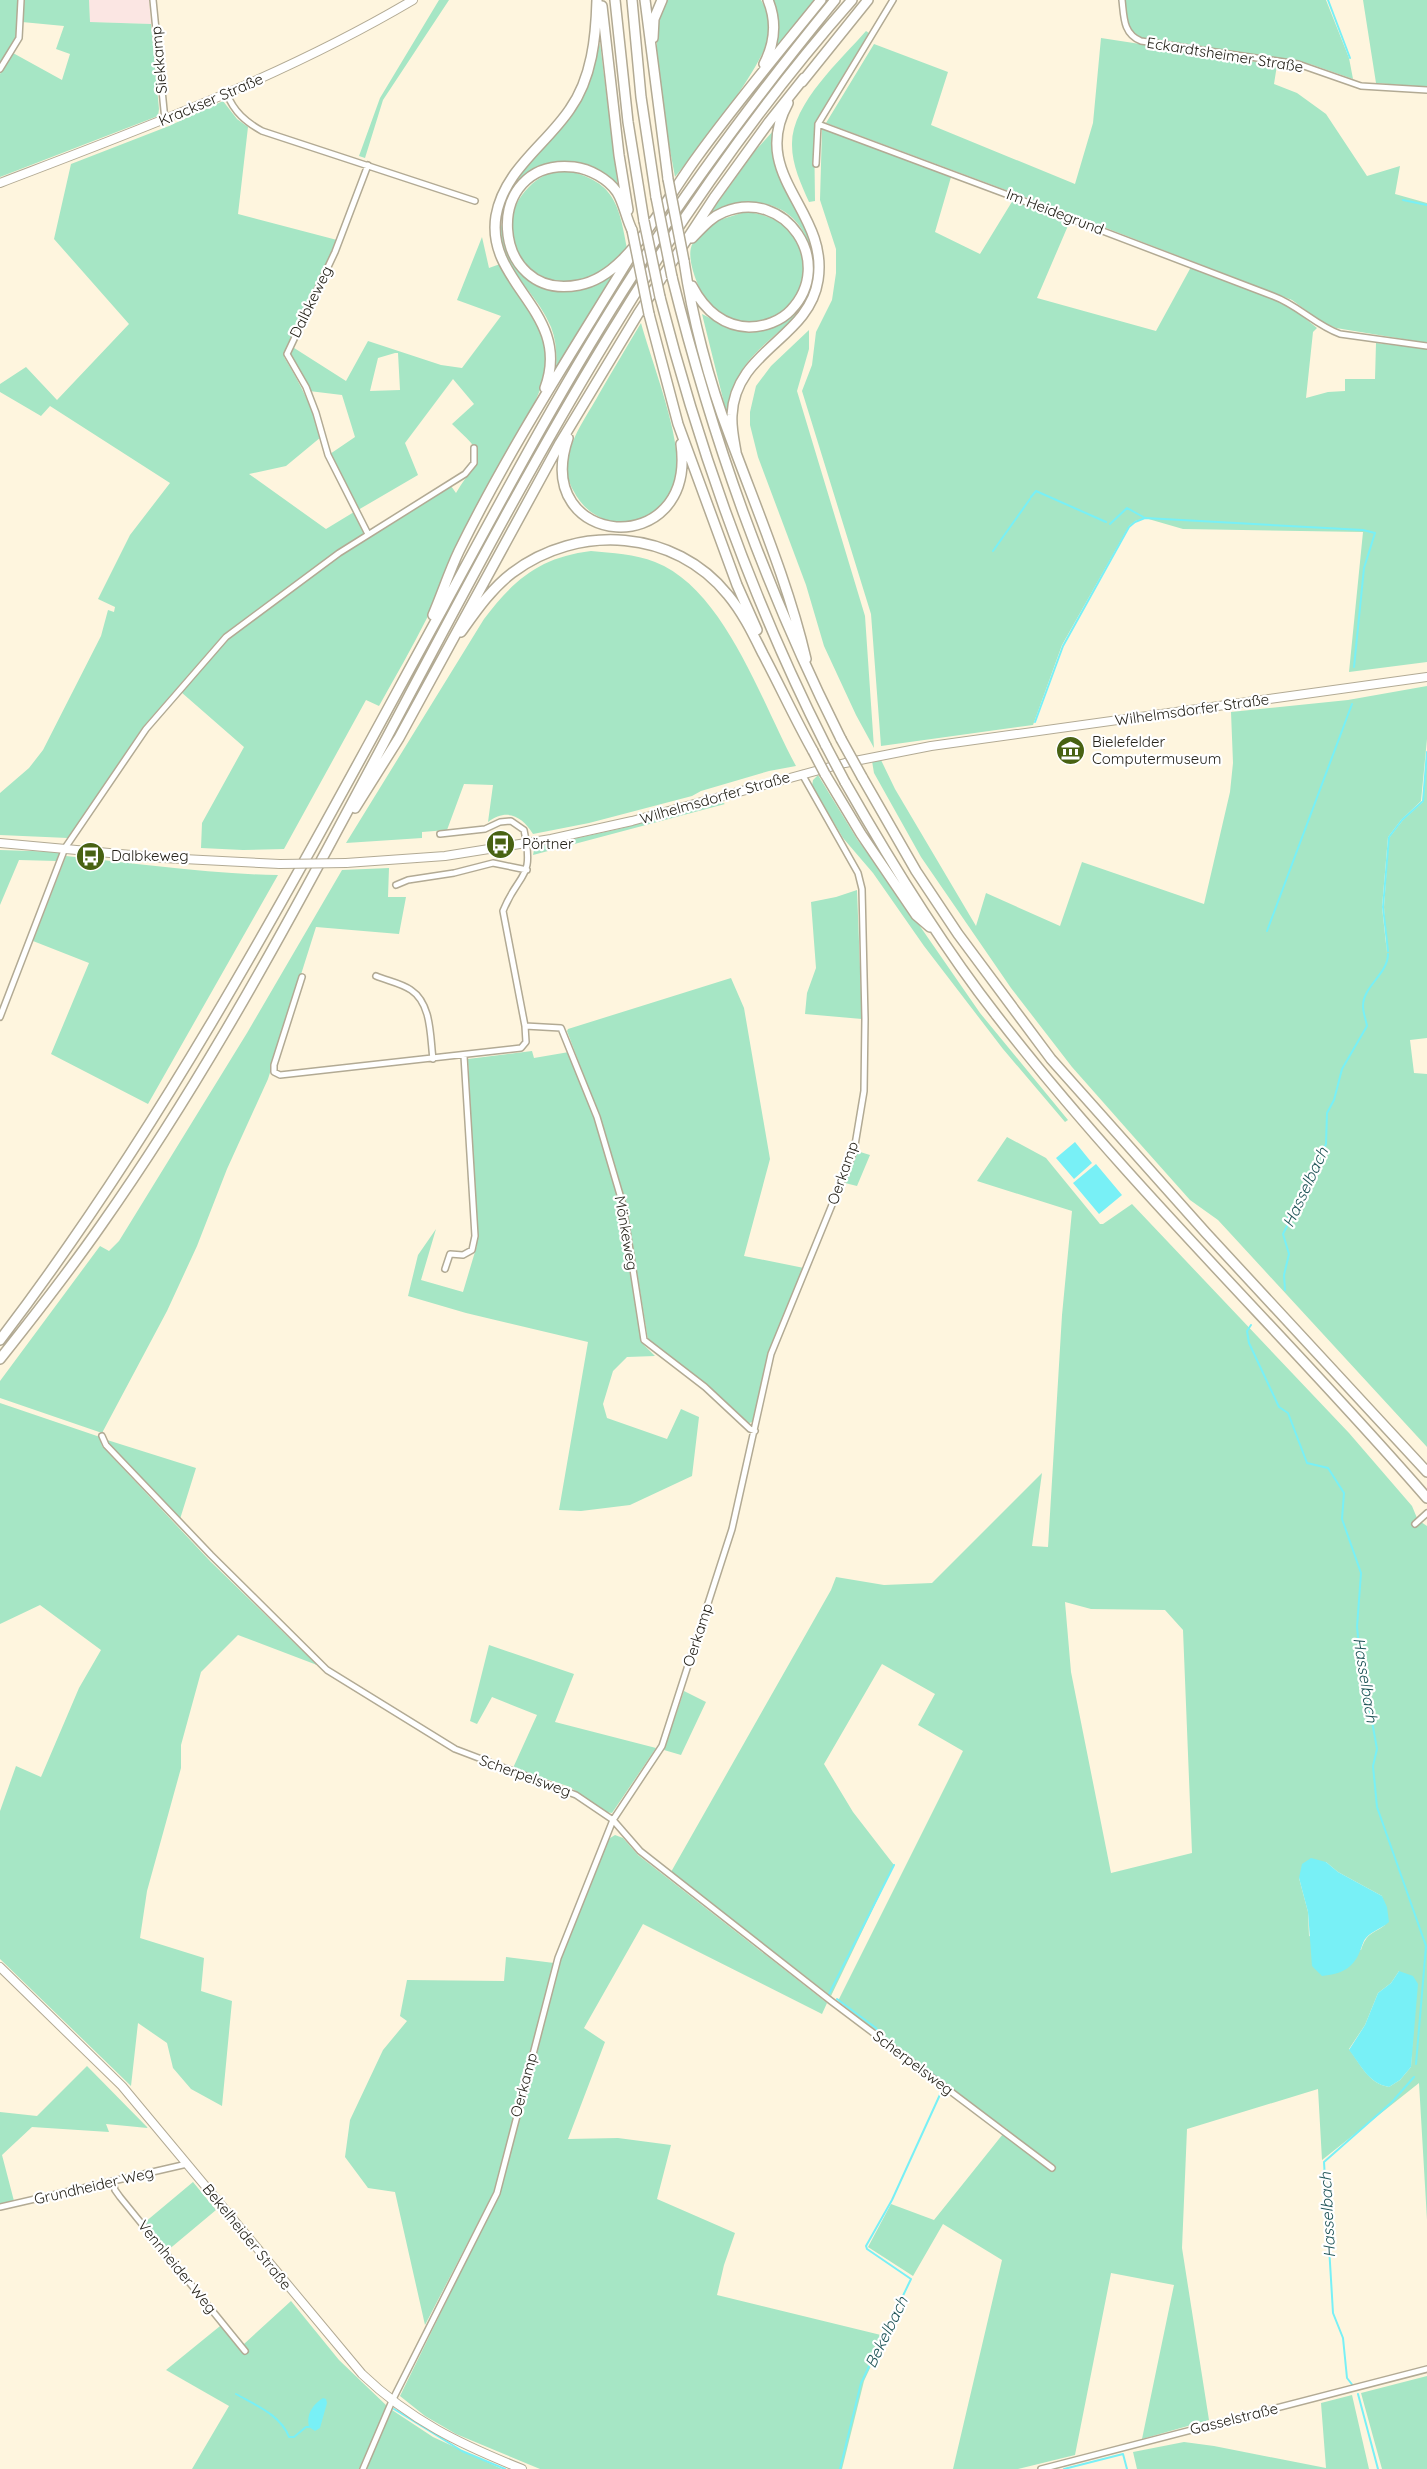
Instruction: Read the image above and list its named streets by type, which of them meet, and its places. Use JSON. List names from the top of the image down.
{
  "streets": {
    "street": [
      "Eckardtsheimer Straße",
      "Siekkamp",
      "Krackser Straße",
      "Im Heidegrund",
      "Dalbkeweg",
      "Wilhelmsdorfer Straße",
      "Oerkamp",
      "Mönkeweg",
      "Scherpelsweg",
      "Grundheider Weg",
      "Bekelheider Straße",
      "Vennheider Weg",
      "Gasselstraße"
    ]
  },
  "crossings": [
    ["Siekkamp", "Krackser Straße"],
    ["Wilhelmsdorfer Straße", "Oerkamp"],
    ["Oerkamp", "Mönkeweg"],
    ["Oerkamp", "Scherpelsweg"],
    ["Oerkamp", "Bekelheider Straße"],
    ["Grundheider Weg", "Bekelheider Straße"],
    ["Grundheider Weg", "Vennheider Weg"]
  ],
  "water": ["Hasselbach", "Bekelbach"],
  "places": {
    "museum": ["Bielefelder Computermuseum"],
    "bus stop": ["Pörtner", "Dalbkeweg"]
  }
}
